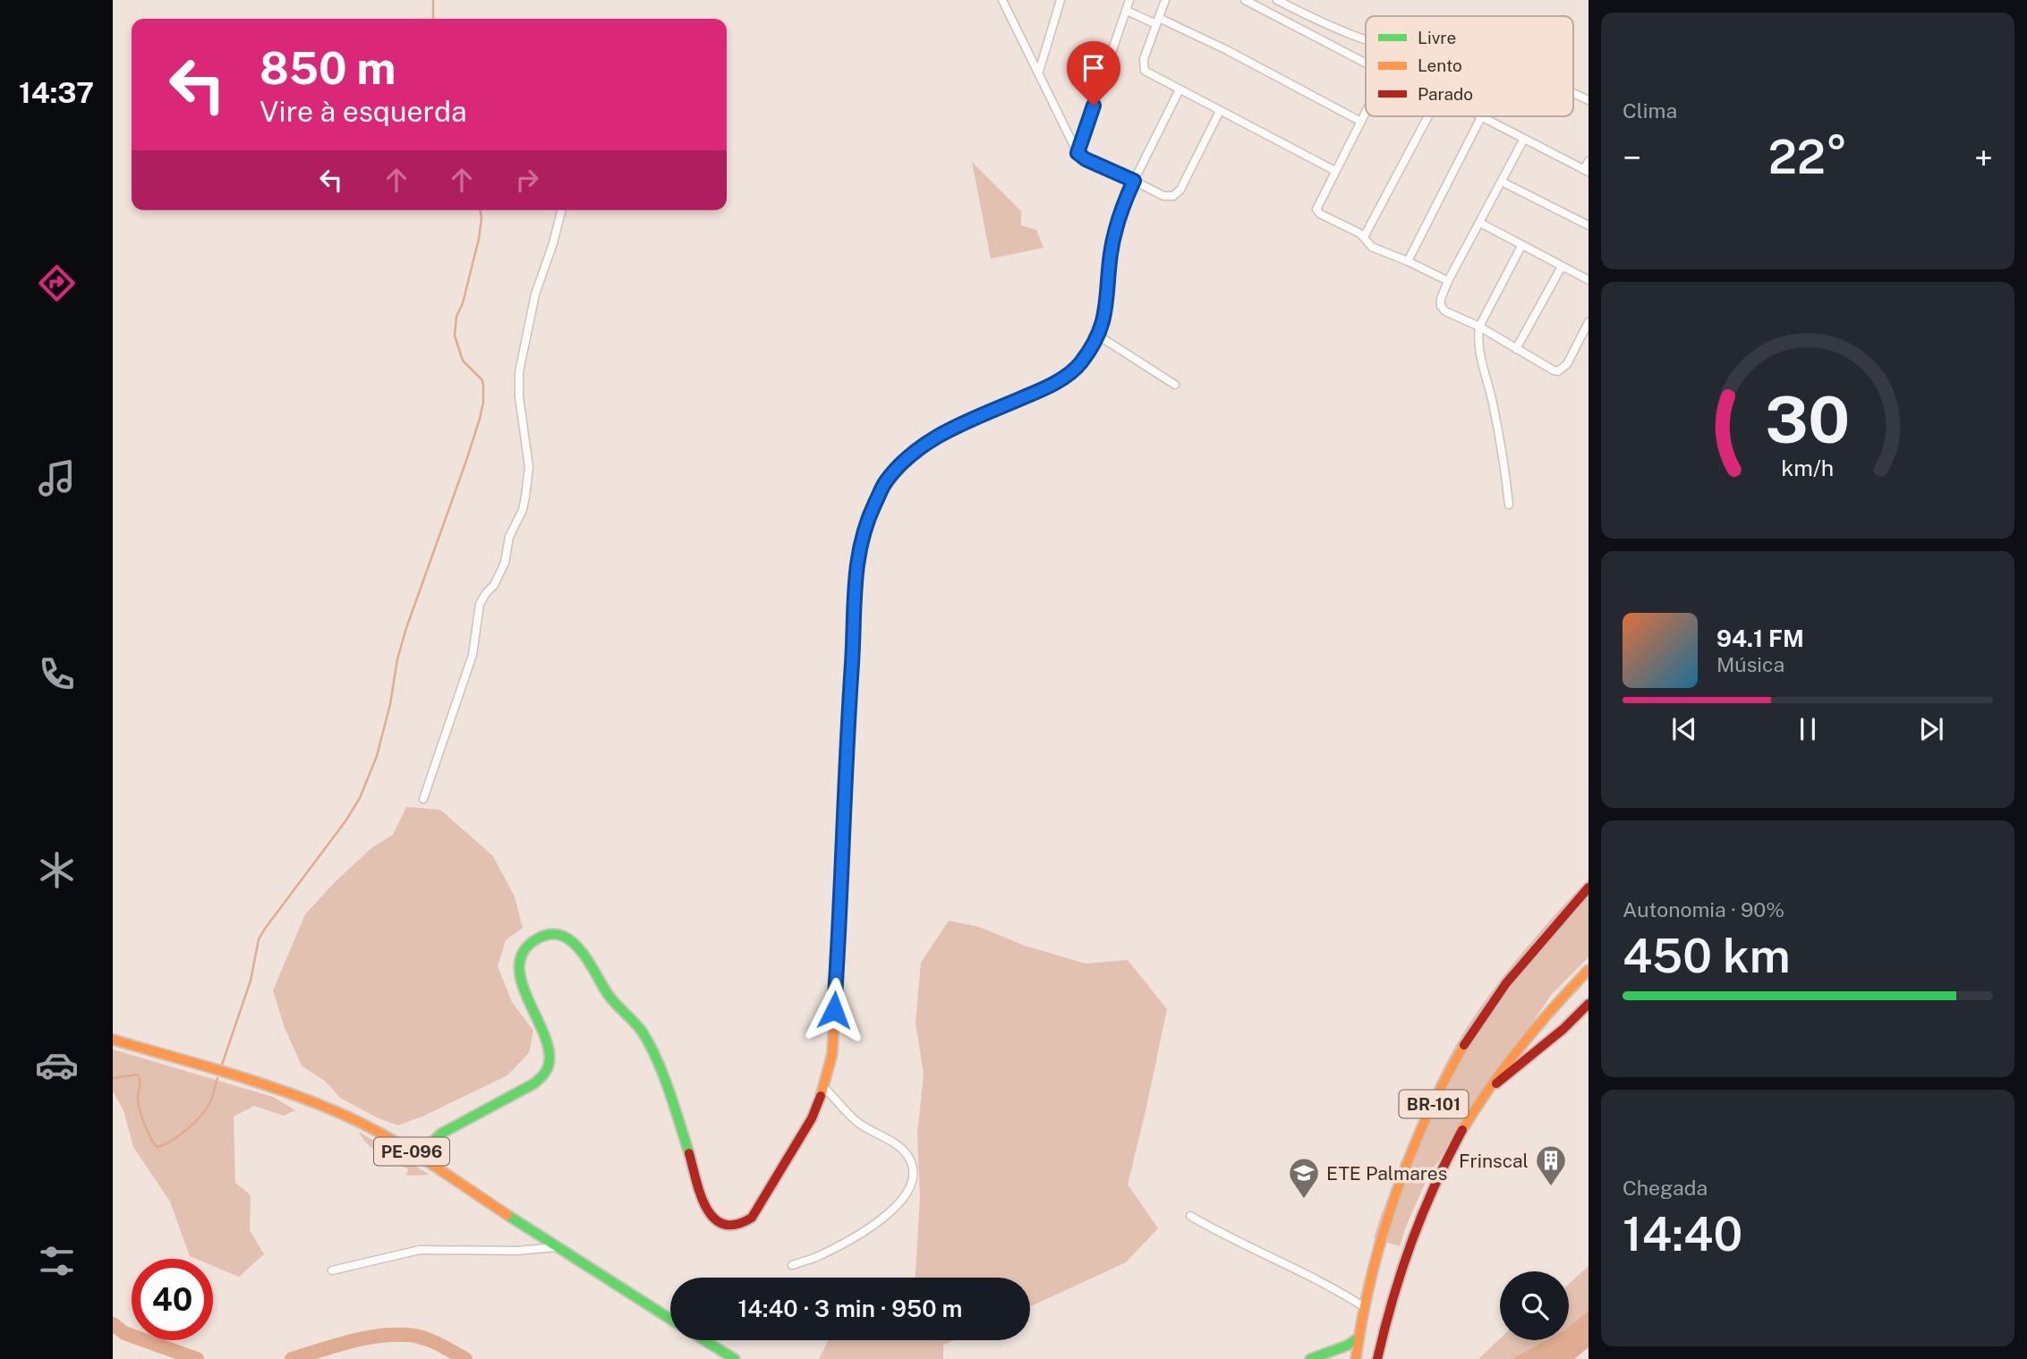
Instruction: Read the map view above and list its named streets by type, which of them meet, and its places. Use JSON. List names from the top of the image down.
{
  "streets": {
    "main road": ["BR-101", "PE-096"]
  },
  "places": {
    "building": ["Frinscal"],
    "school or university": ["ETE Palmares"]
  },
  "legend": ["Livre", "Lento", "Parado"],
  "page": {
    "tabs": "14:37",
    "tile": [
      "Clima",
      ["Autonomia · 90%", "450 km"],
      ["Chegada", "14:40"]
    ],
    "turn": ["850 m", "Vire à esquerda"],
    "heat": ["−", "22°", "+"],
    "song": ["94.1 FM", "Música"],
    "limit": "40",
    "trip": "14:40 · 3 min · 950 m",
    "gauge": ["30", "km/h"]
  }
}
